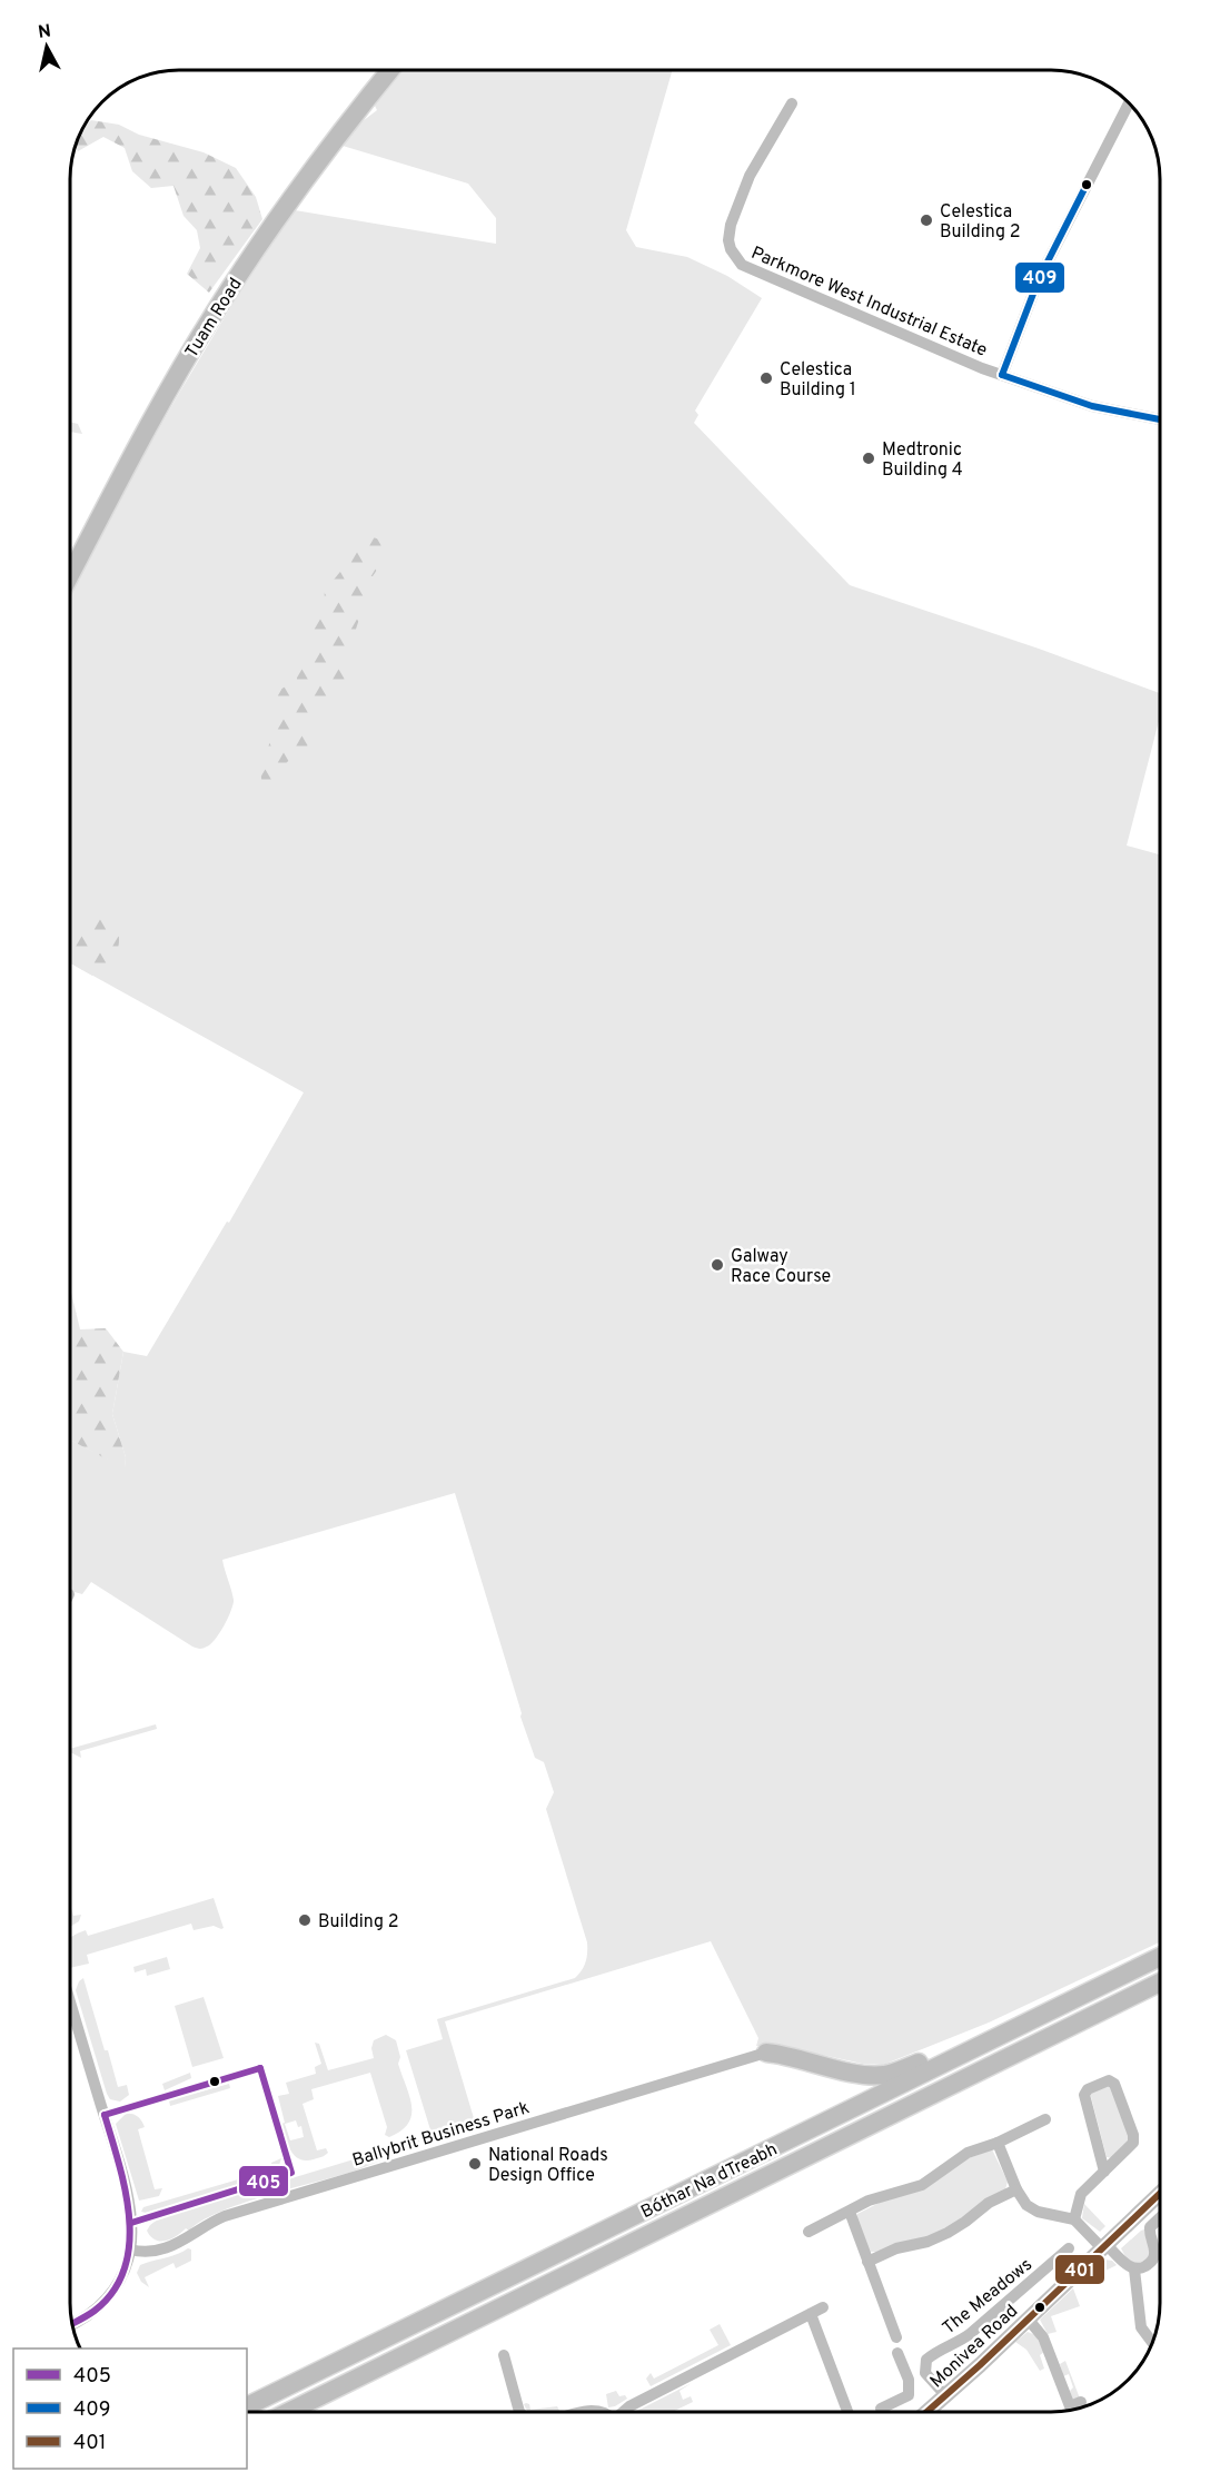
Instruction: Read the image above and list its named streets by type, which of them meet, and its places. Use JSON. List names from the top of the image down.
{
  "streets": {
    "main road": ["Tuam Road", "Bóthar Na dTreabh", "Monivea Road"],
    "street": ["Parkmore West Industrial Estate", "Ballybrit Business Park", "The Meadows"]
  },
  "places": [
    "Celestica Building 2",
    "Celestica Building 1",
    "Medtronic Building 4",
    "Galway Race Course",
    "Building 2",
    "National Roads Design Office"
  ],
  "lines": ["transit line 409", "transit line 405", "transit line 401"],
  "legend": ["405", "409", "401"],
  "north": "top"
}
